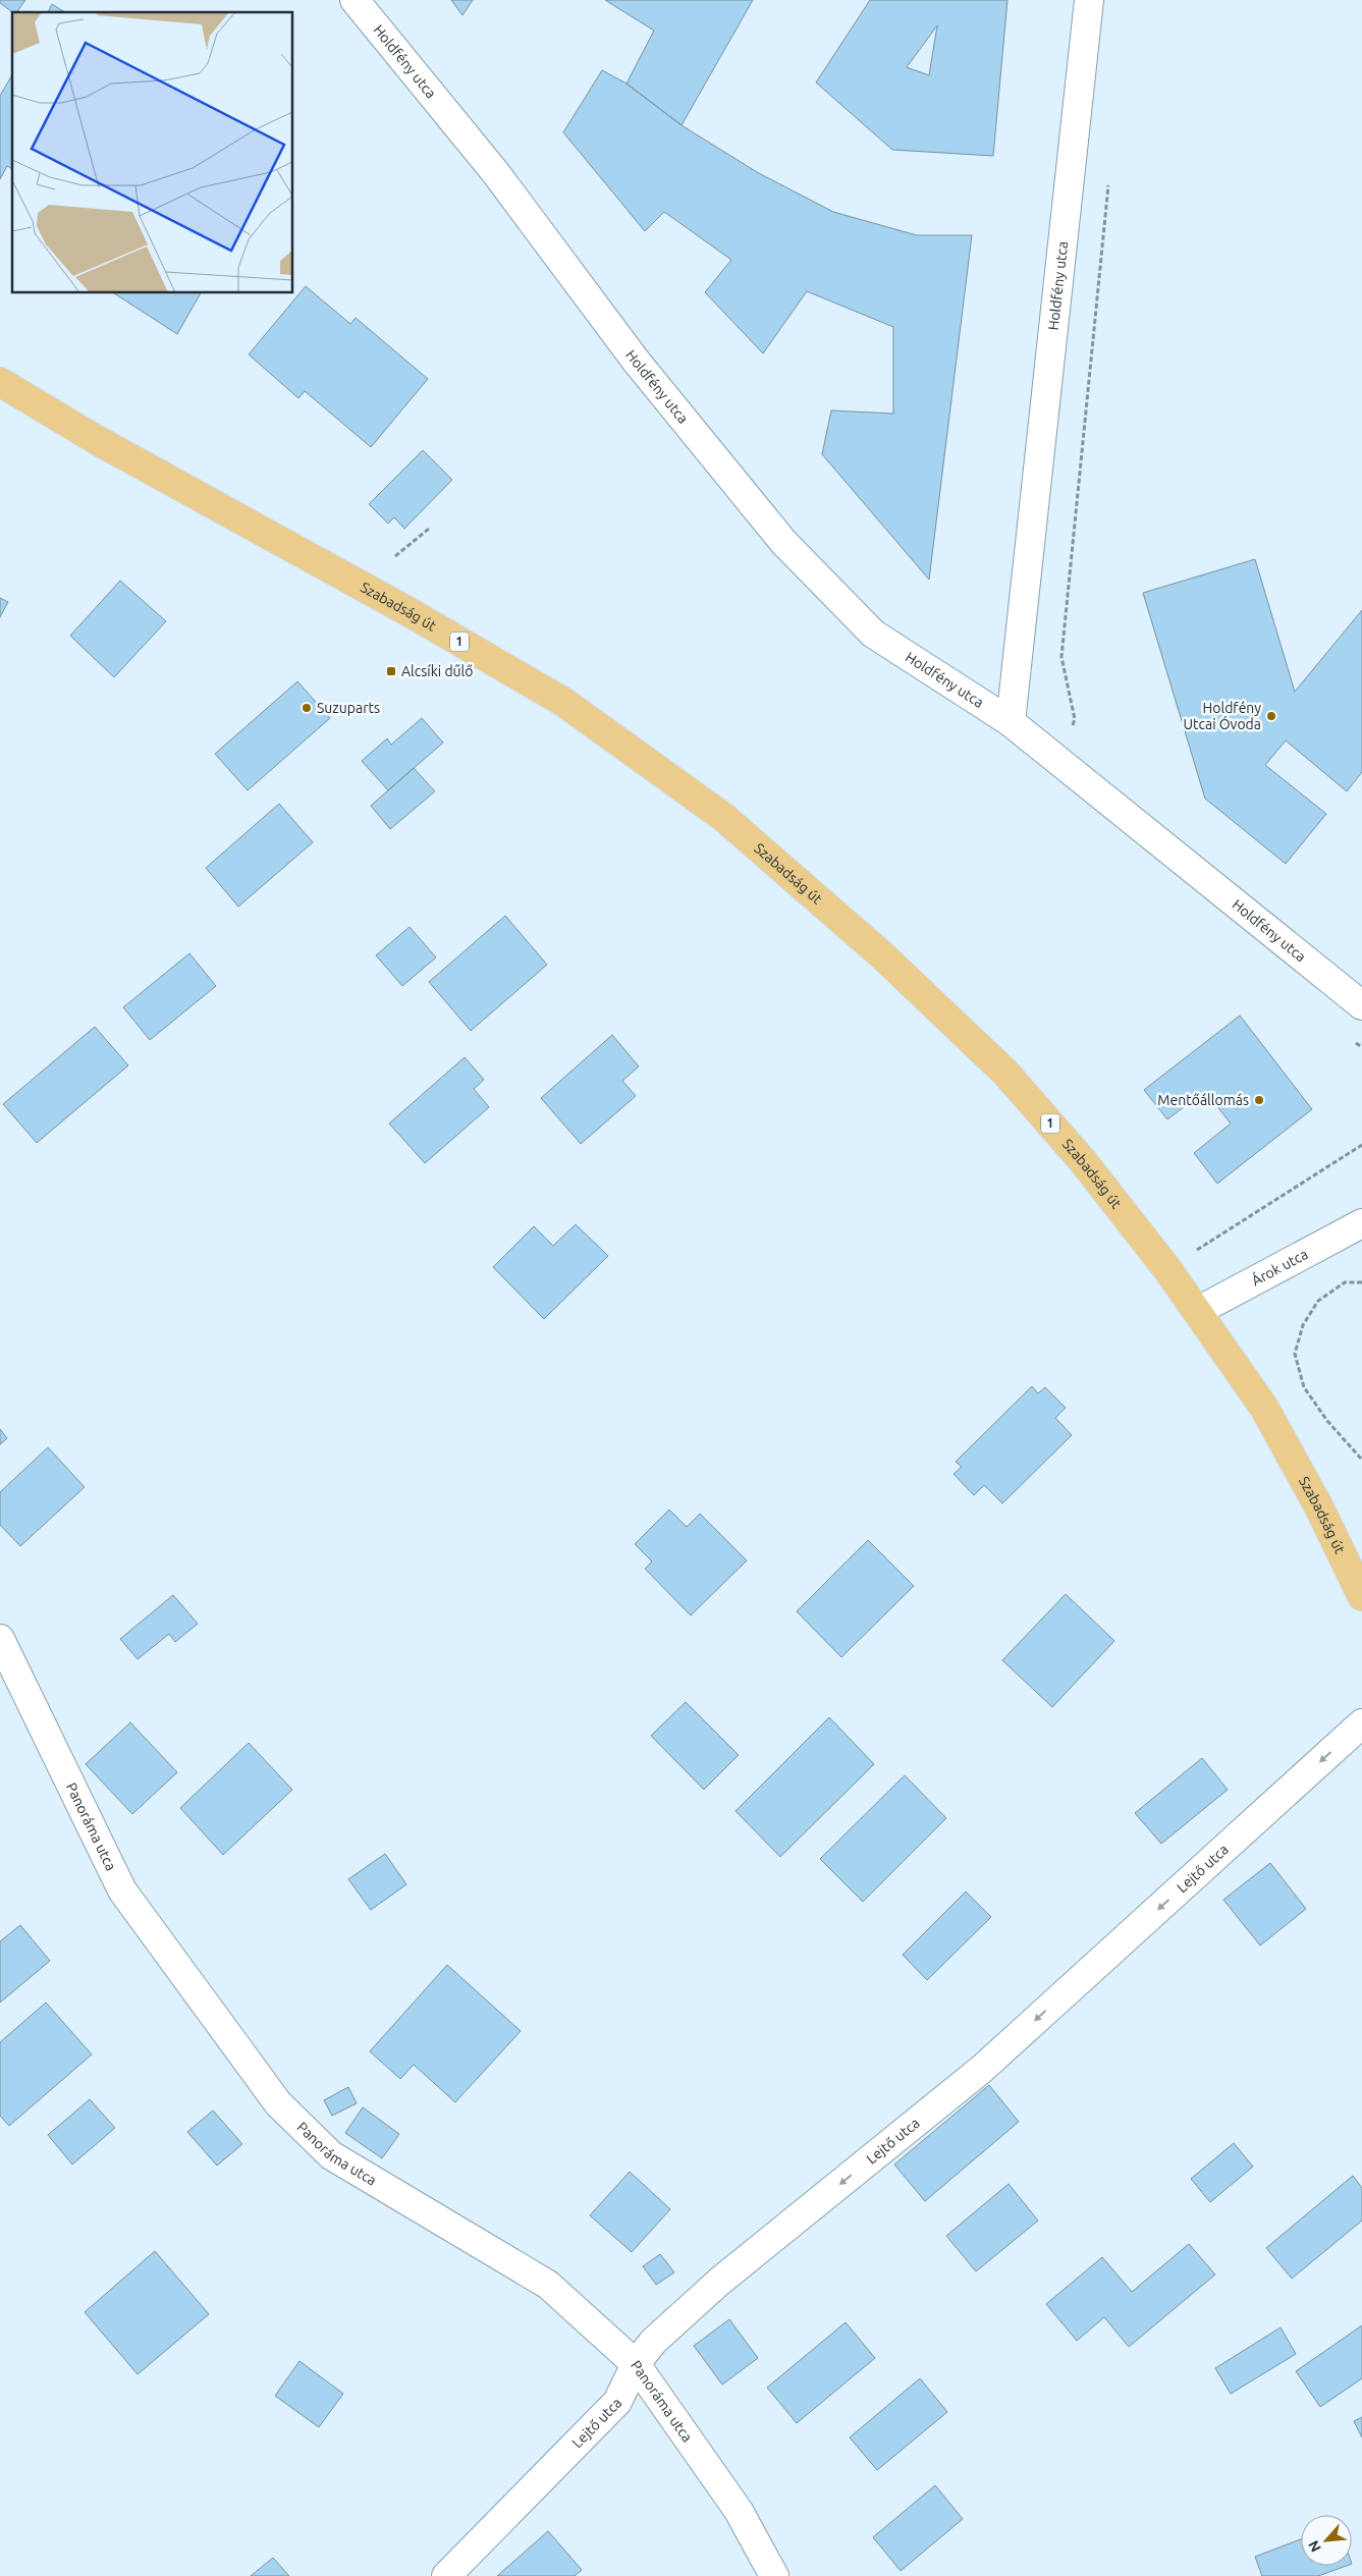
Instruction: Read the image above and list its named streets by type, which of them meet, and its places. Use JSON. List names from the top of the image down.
{
  "streets": {
    "main road": ["Szabadság út", "1"],
    "street": [
      "Holdfény utca",
      "Árok utca",
      "Panoráma utca",
      "Lejtő utca"
    ]
  },
  "crossings": [
    ["Szabadság út", "Árok utca"],
    ["Panoráma utca", "Lejtő utca"]
  ],
  "one_way": ["Lejtő utca"],
  "places": {
    "transit": ["Alcsíki dűlő"],
    "other": ["Suzuparts", "Holdfény Utcai Óvoda", "Mentőállomás"]
  },
  "north": "bottom left"
}
